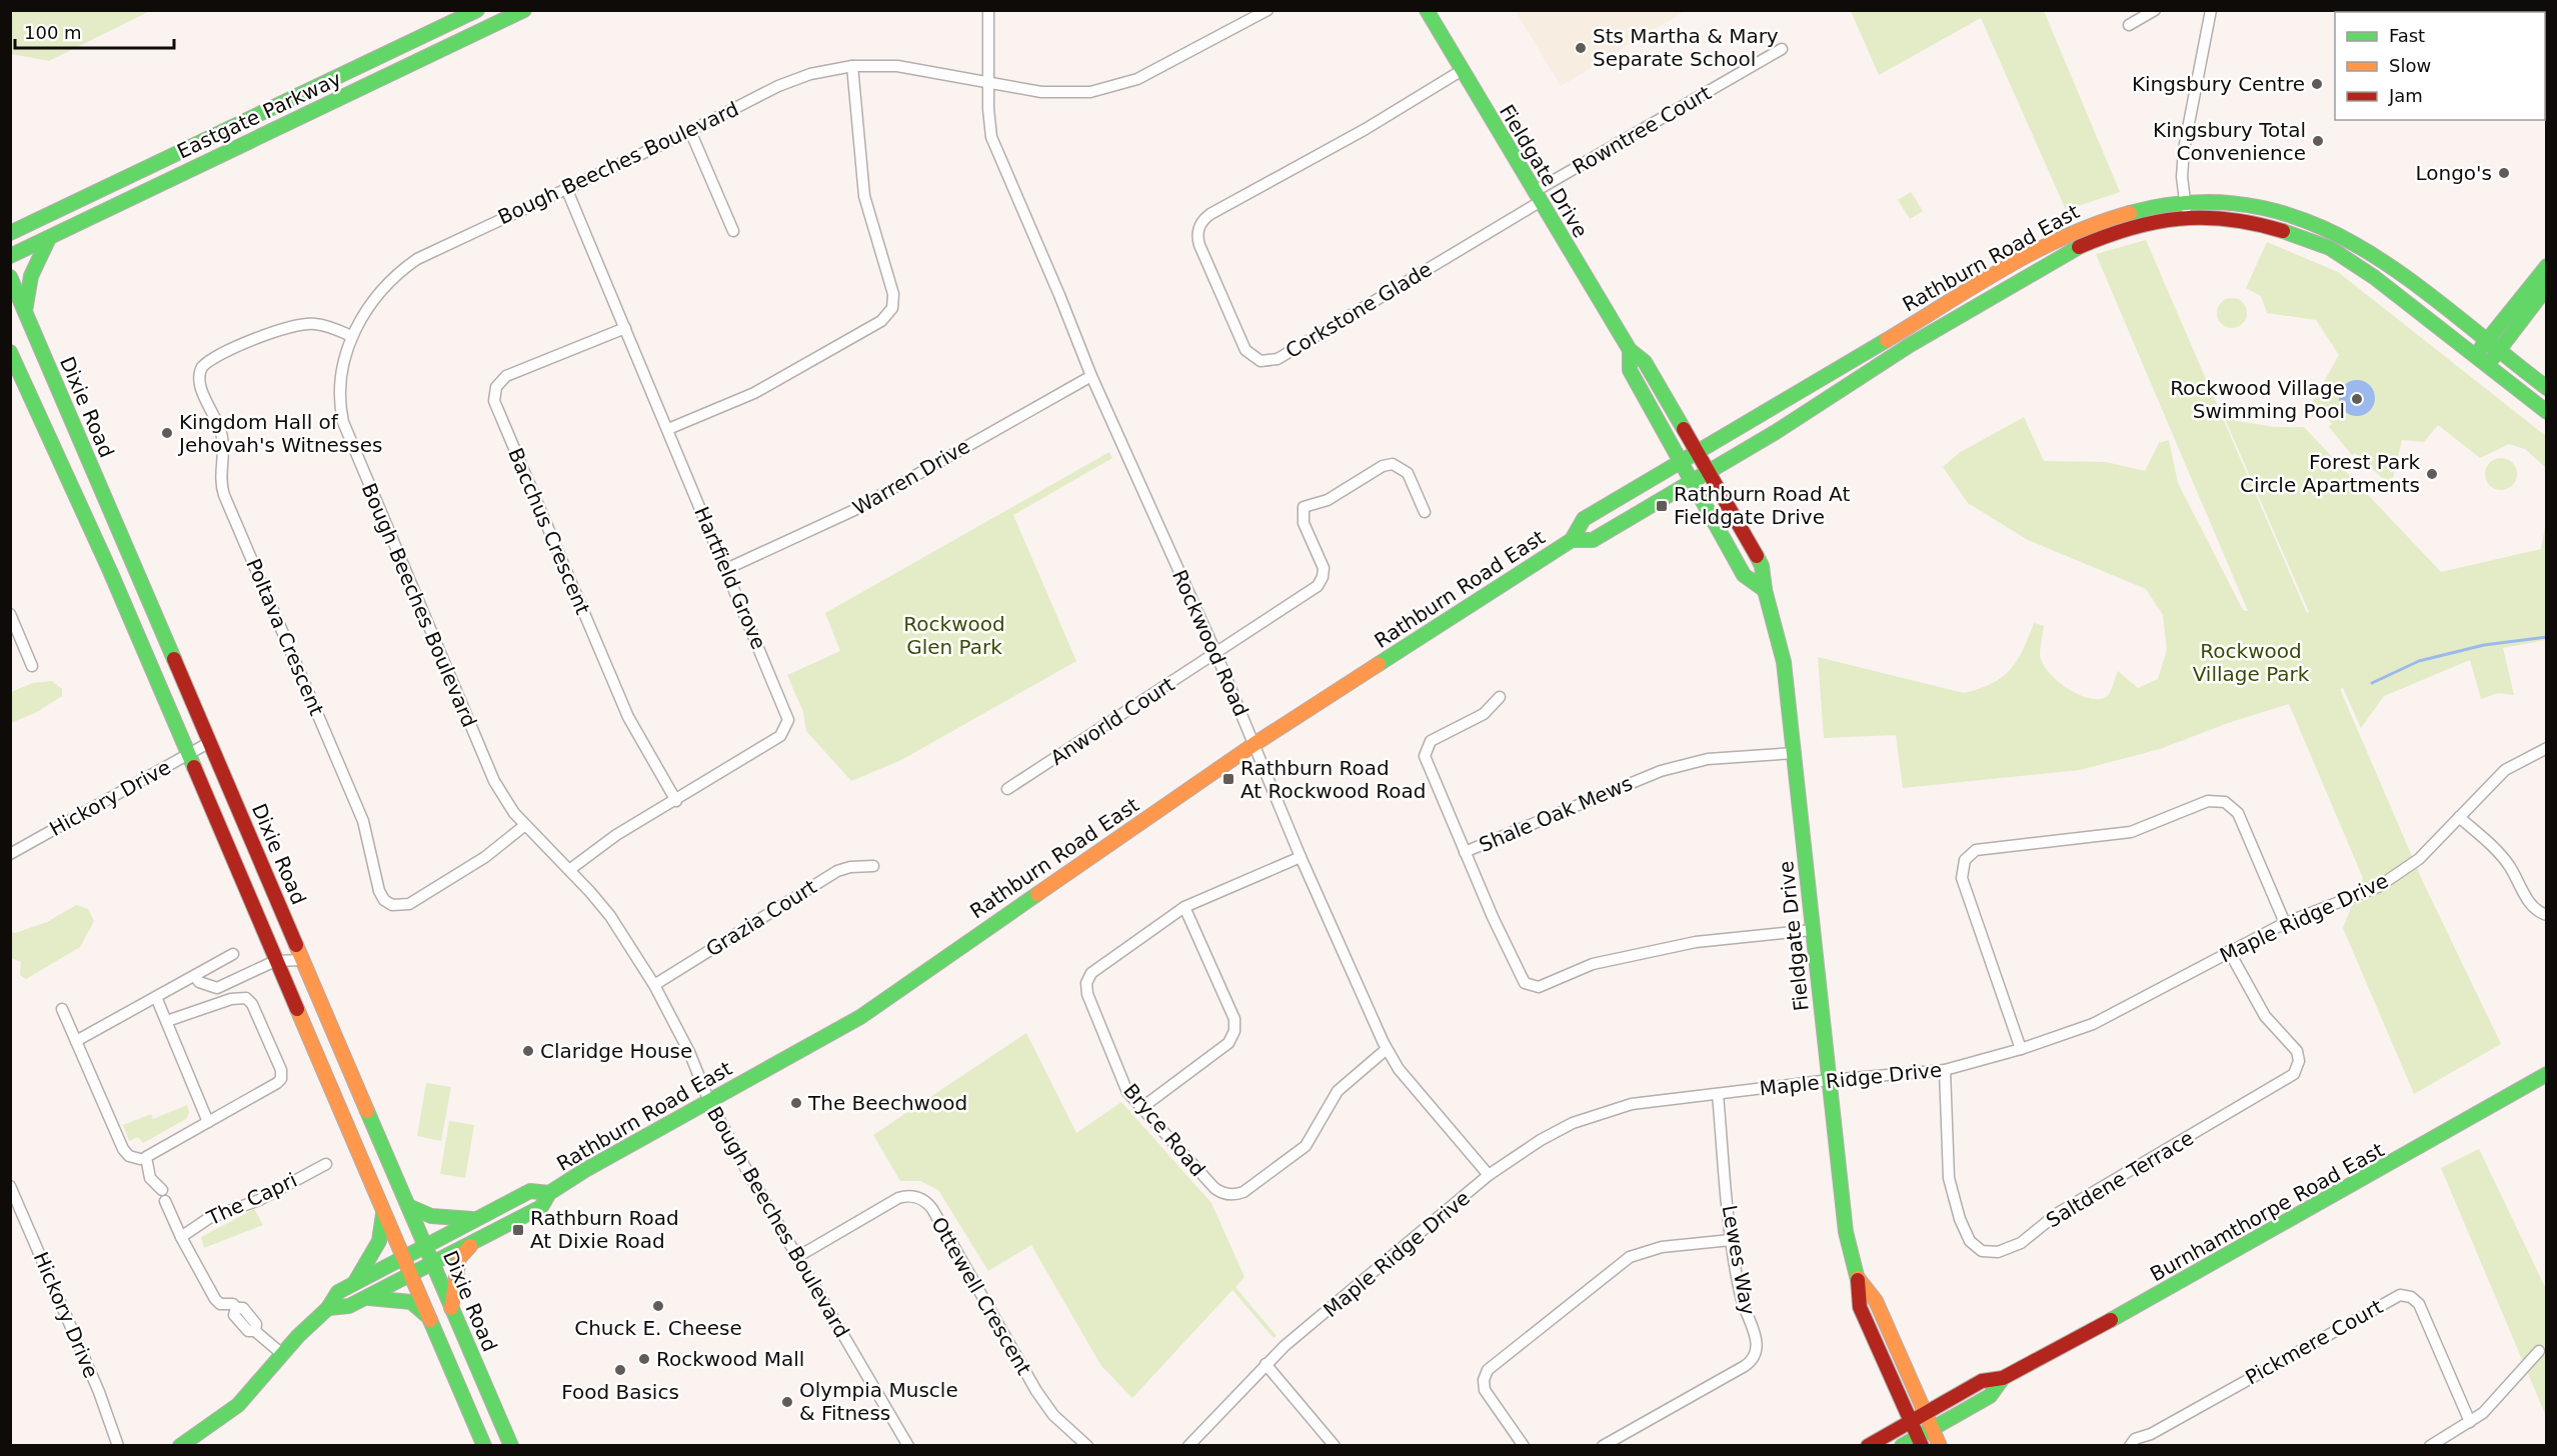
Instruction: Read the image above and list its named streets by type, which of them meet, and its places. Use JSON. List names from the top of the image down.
{
  "streets": {
    "street": [
      "Eastgate Parkway",
      "Rowntree Court",
      "Bough Beeches Boulevard",
      "Fieldgate Drive",
      "Rathburn Road East",
      "Corkstone Glade",
      "Dixie Road",
      "Warren Drive",
      "Bacchus Crescent",
      "Hartfield Grove",
      "Poltava Crescent",
      "Rockwood Road",
      "Anworld Court",
      "Hickory Drive",
      "Shale Oak Mews",
      "Grazia Court",
      "Maple Ridge Drive",
      "Bryce Road",
      "Saltdene Terrace",
      "The Capri",
      "Burnhamthorpe Road East",
      "Lewes Way",
      "Ottewell Crescent",
      "Pickmere Court"
    ]
  },
  "crossings": [
    ["Rowntree Court", "Fieldgate Drive"],
    ["Rowntree Court", "Corkstone Glade"],
    ["Bough Beeches Boulevard", "Rathburn Road East"],
    ["Bough Beeches Boulevard", "Hartfield Grove"],
    ["Bough Beeches Boulevard", "Poltava Crescent"],
    ["Bough Beeches Boulevard", "Rockwood Road"],
    ["Bough Beeches Boulevard", "Grazia Court"],
    ["Bough Beeches Boulevard", "Ottewell Crescent"],
    ["Fieldgate Drive", "Rathburn Road East"],
    ["Fieldgate Drive", "Corkstone Glade"],
    ["Fieldgate Drive", "Shale Oak Mews"],
    ["Fieldgate Drive", "Maple Ridge Drive"],
    ["Fieldgate Drive", "Burnhamthorpe Road East"],
    ["Rathburn Road East", "Dixie Road"],
    ["Rathburn Road East", "Rockwood Road"],
    ["Dixie Road", "Hickory Drive"],
    ["Warren Drive", "Hartfield Grove"],
    ["Warren Drive", "Rockwood Road"],
    ["Bacchus Crescent", "Hartfield Grove"],
    ["Rockwood Road", "Anworld Court"],
    ["Rockwood Road", "Maple Ridge Drive"],
    ["Rockwood Road", "Bryce Road"],
    ["Maple Ridge Drive", "Saltdene Terrace"],
    ["Maple Ridge Drive", "Lewes Way"]
  ],
  "parks": ["Rockwood Glen Park", "Rockwood Village Park"],
  "places": {
    "other": [
      "Sts Martha & Mary Separate School",
      "Kingsbury Centre",
      "Kingsbury Total Convenience",
      "Longo's",
      "Rockwood Village Swimming Pool",
      "Kingdom Hall of Jehovah's Witnesses",
      "Forest Park Circle Apartments",
      "Claridge House",
      "The Beechwood",
      "Chuck E. Cheese",
      "Rockwood Mall",
      "Food Basics",
      "Olympia Muscle & Fitness"
    ],
    "transit": ["Rathburn Road At Fieldgate Drive", "Rathburn Road At Rockwood Road", "Rathburn Road At Dixie Road"]
  },
  "legend": ["Fast", "Slow", "Jam"],
  "scale_bar": "100 m"
}
